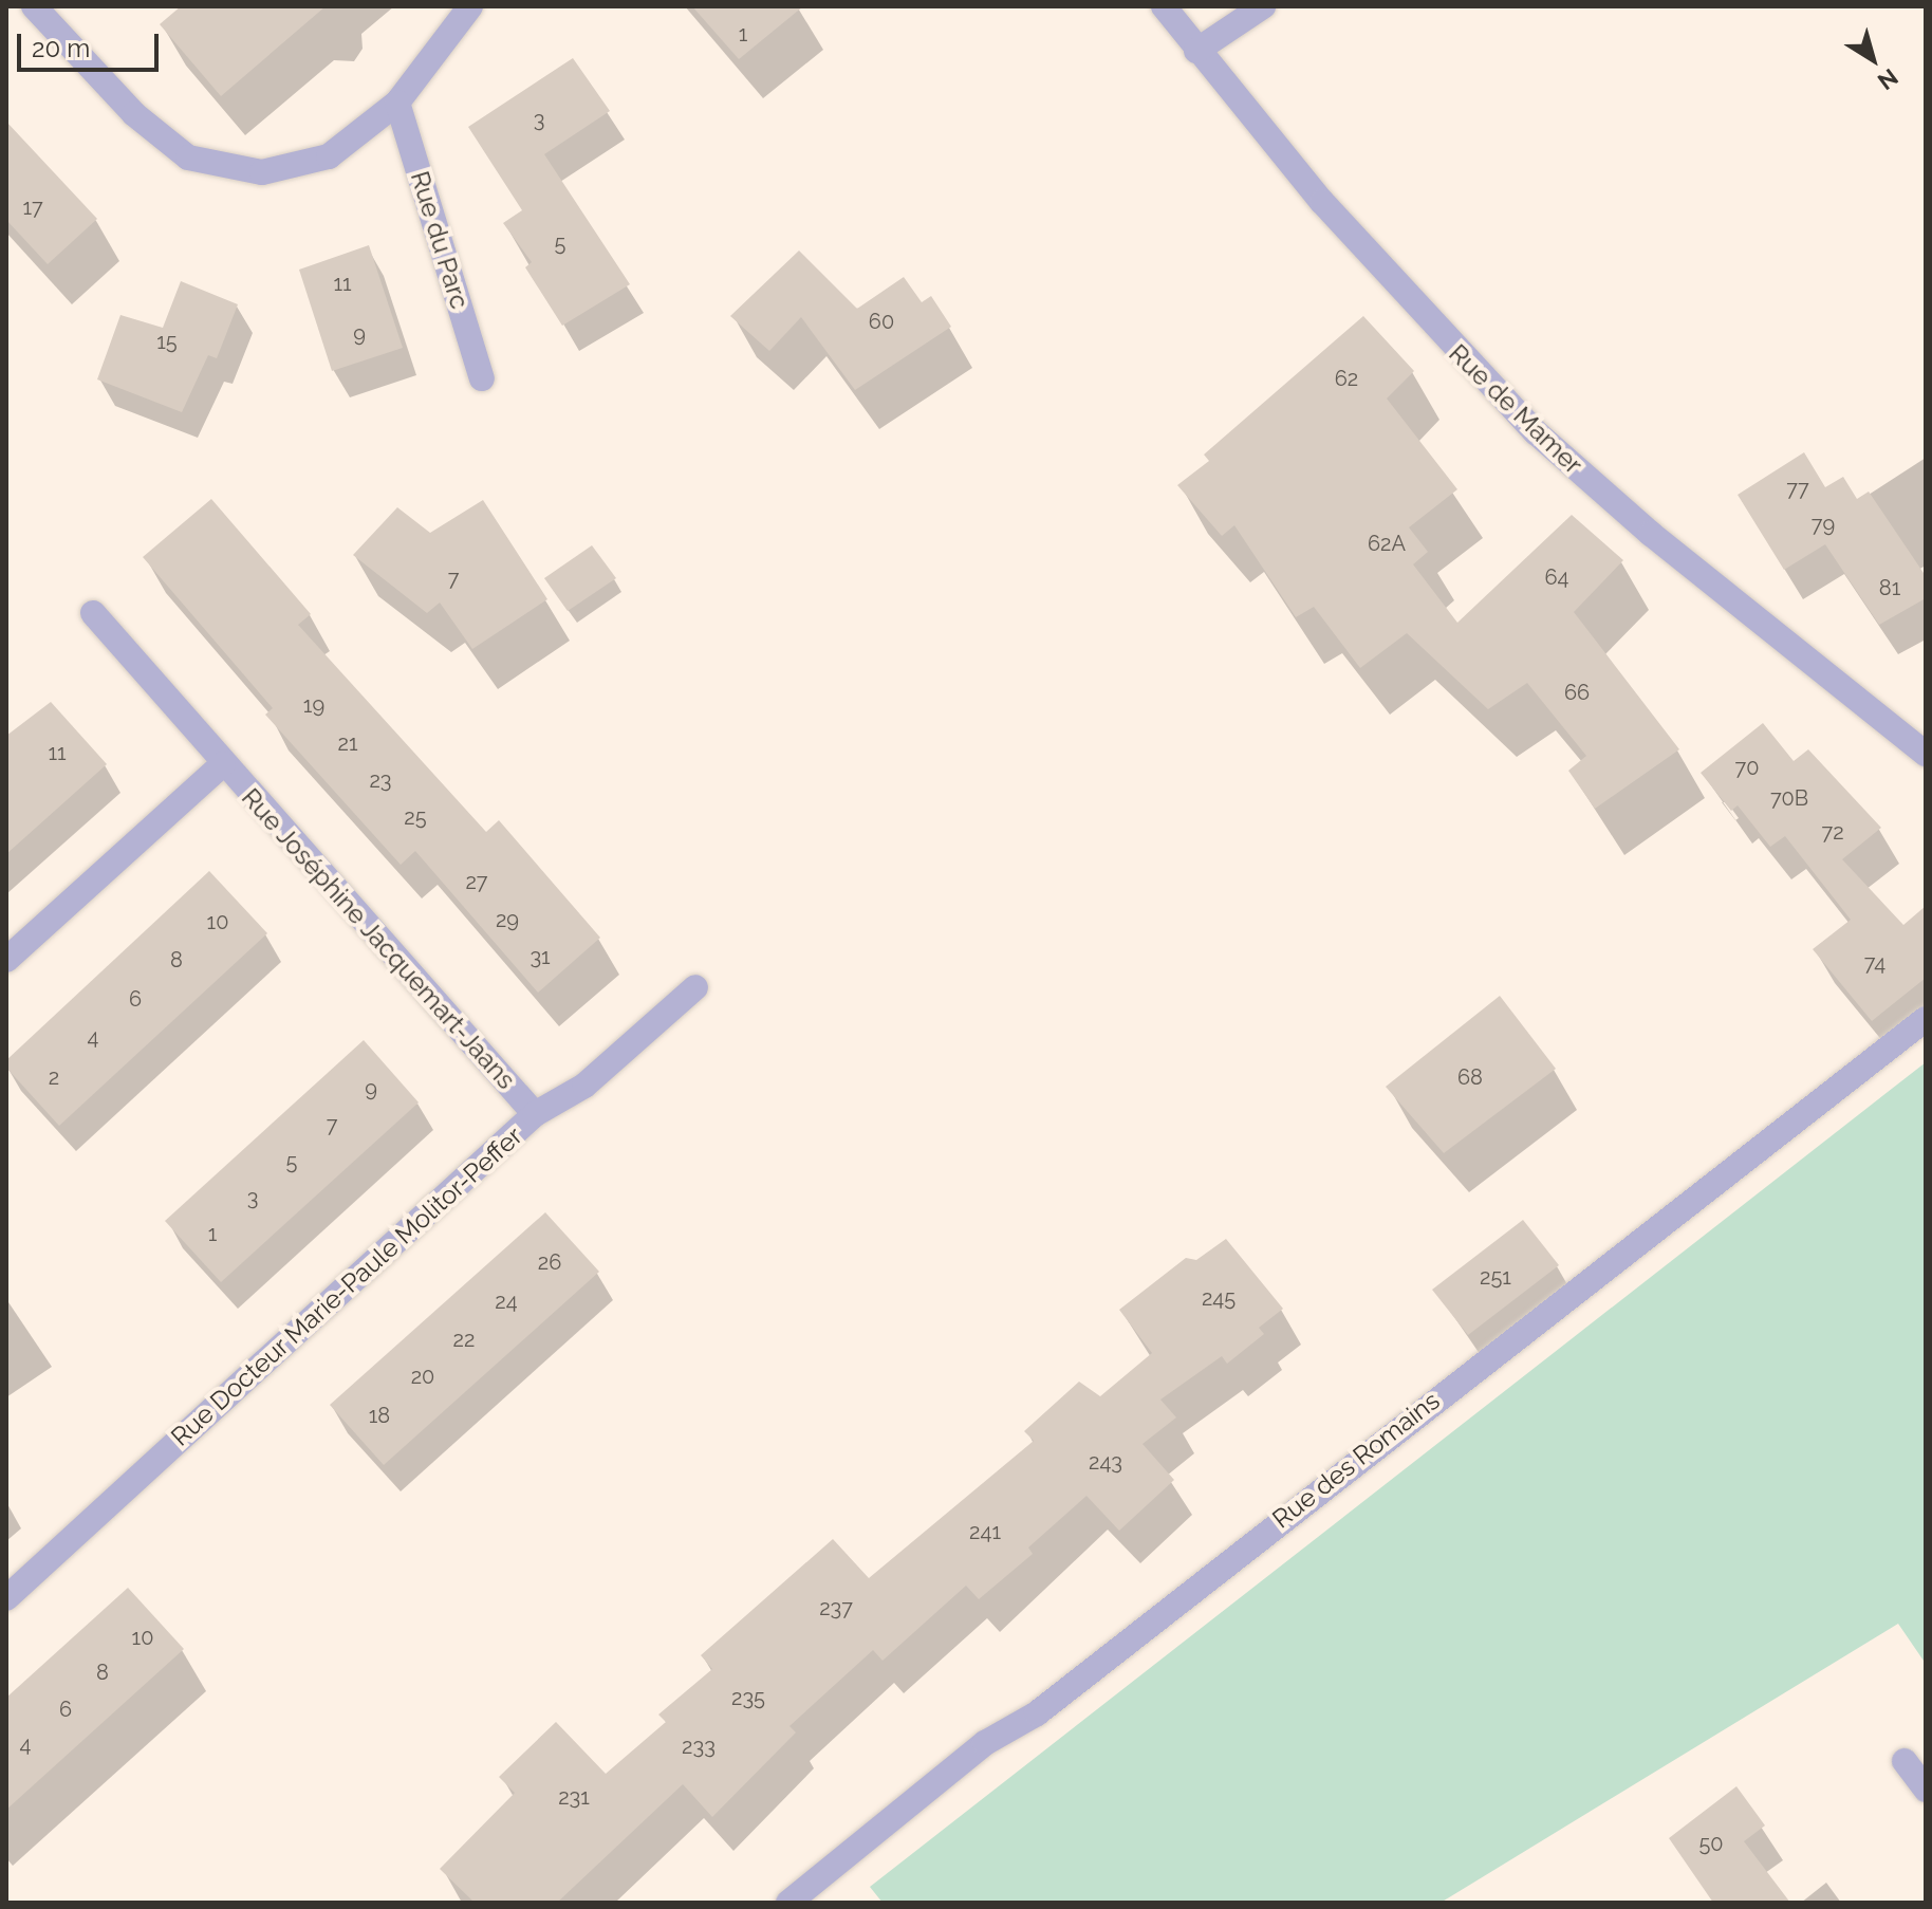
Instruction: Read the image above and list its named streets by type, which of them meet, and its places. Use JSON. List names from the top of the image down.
{
  "streets": {
    "street": [
      "Rue du Parc",
      "Rue de Mamer",
      "Rue Joséphine Jacquemart-Jaans",
      "Rue Docteur Marie-Paule Molitor-Peffer",
      "Rue des Romains"
    ]
  },
  "crossings": [
    ["Rue Joséphine Jacquemart-Jaans", "Rue Docteur Marie-Paule Molitor-Peffer"]
  ],
  "house_numbers": [
    "1",
    "3",
    "17",
    "5",
    "11",
    "60",
    "9",
    "15",
    "62",
    "77",
    "79",
    "62A",
    "64",
    "7",
    "81",
    "66",
    "19",
    "21",
    "11",
    "70",
    "23",
    "70B",
    "25",
    "72",
    "27",
    "29",
    "10",
    "31",
    "8",
    "74",
    "6",
    "4",
    "2",
    "68",
    "9",
    "7",
    "5",
    "3",
    "1",
    "26",
    "251",
    "245",
    "24",
    "22",
    "20",
    "18",
    "243",
    "241",
    "237",
    "10",
    "8",
    "235",
    "6",
    "4",
    "233",
    "231",
    "50"
  ],
  "scale_bar": "20 m",
  "north": "bottom right"
}
